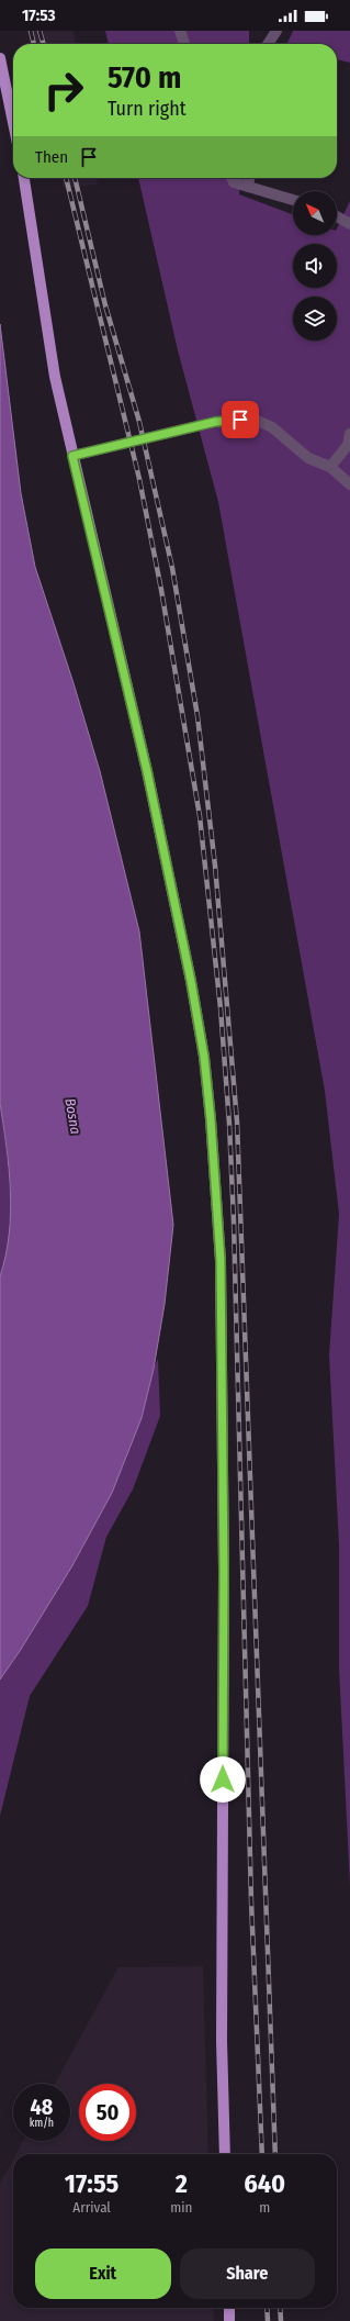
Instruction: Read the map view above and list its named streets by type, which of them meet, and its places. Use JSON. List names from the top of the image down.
{
  "water": ["Bosna"],
  "north": "top left",
  "page": {
    "status": "17:53",
    "turn": ["570 m", "Turn right"],
    "then": "Then",
    "speed": "48 km/h",
    "limit": "50",
    "eta": [
      "17:55",
      "Arrival",
      "2",
      "min",
      "640",
      "m"
    ],
    "buttons": ["Exit", "Share"]
  }
}
